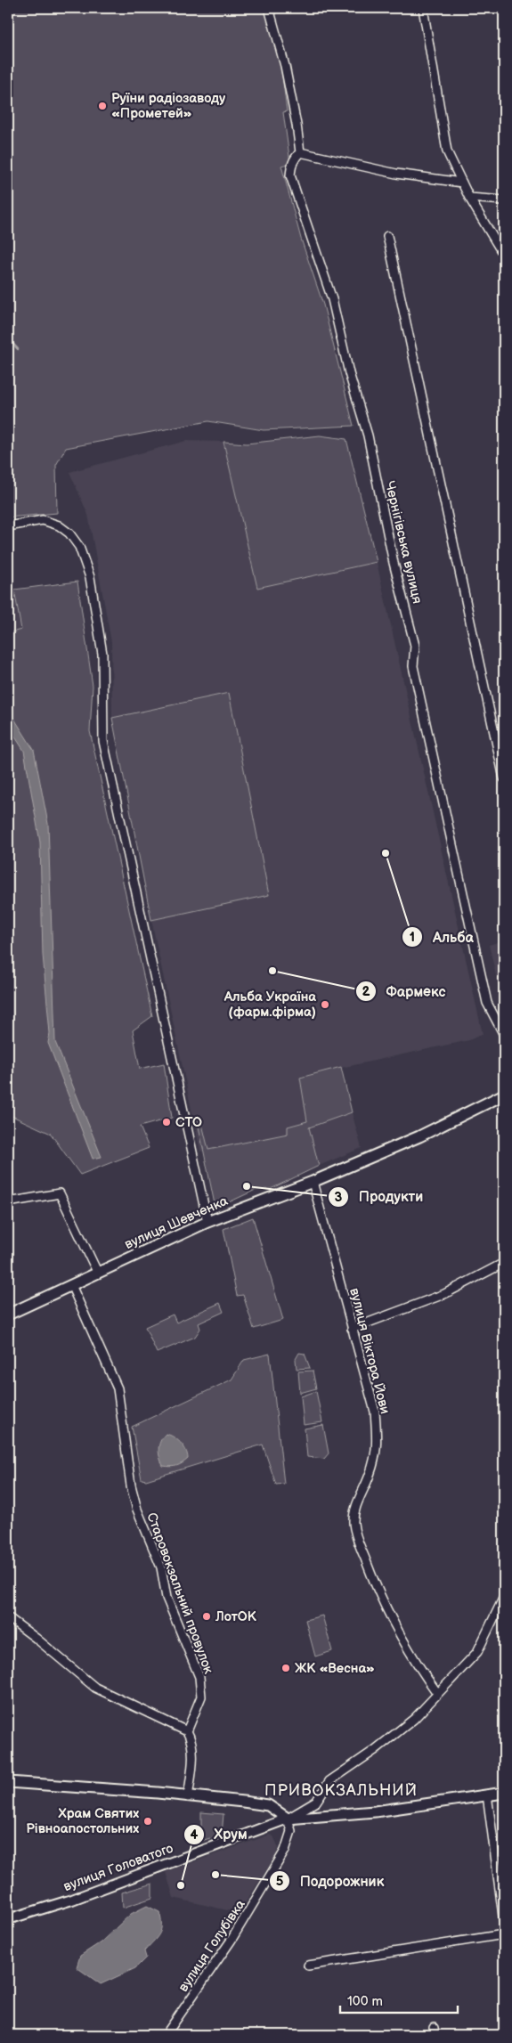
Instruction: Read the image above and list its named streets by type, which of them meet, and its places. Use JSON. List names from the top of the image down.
{
  "streets": {
    "main road": ["вулиця Шевченка", "вулиця Головатого"],
    "street": [
      "Чернігівська вулиця",
      "вулиця Віктора Йови",
      "Старовокзальний провулок",
      "вулиця Голубівка"
    ]
  },
  "crossings": [
    ["вулиця Шевченка", "вулиця Віктора Йови"],
    ["вулиця Шевченка", "Старовокзальний провулок"],
    ["вулиця Головатого", "вулиця Голубівка"]
  ],
  "districts": ["ПРИВОКЗАЛЬНИЙ"],
  "places": [
    "Руїни радіозаводу «Прометей»",
    "Альба",
    "Фармекс",
    "Альба Україна (фарм.фірма)",
    "СТО",
    "Продукти",
    "ЛотОК",
    "ЖК «Весна»",
    "Храм Святих Рівноапостольних",
    "Подорожник",
    "Хрум"
  ],
  "scale_bar": "100 m"
}
